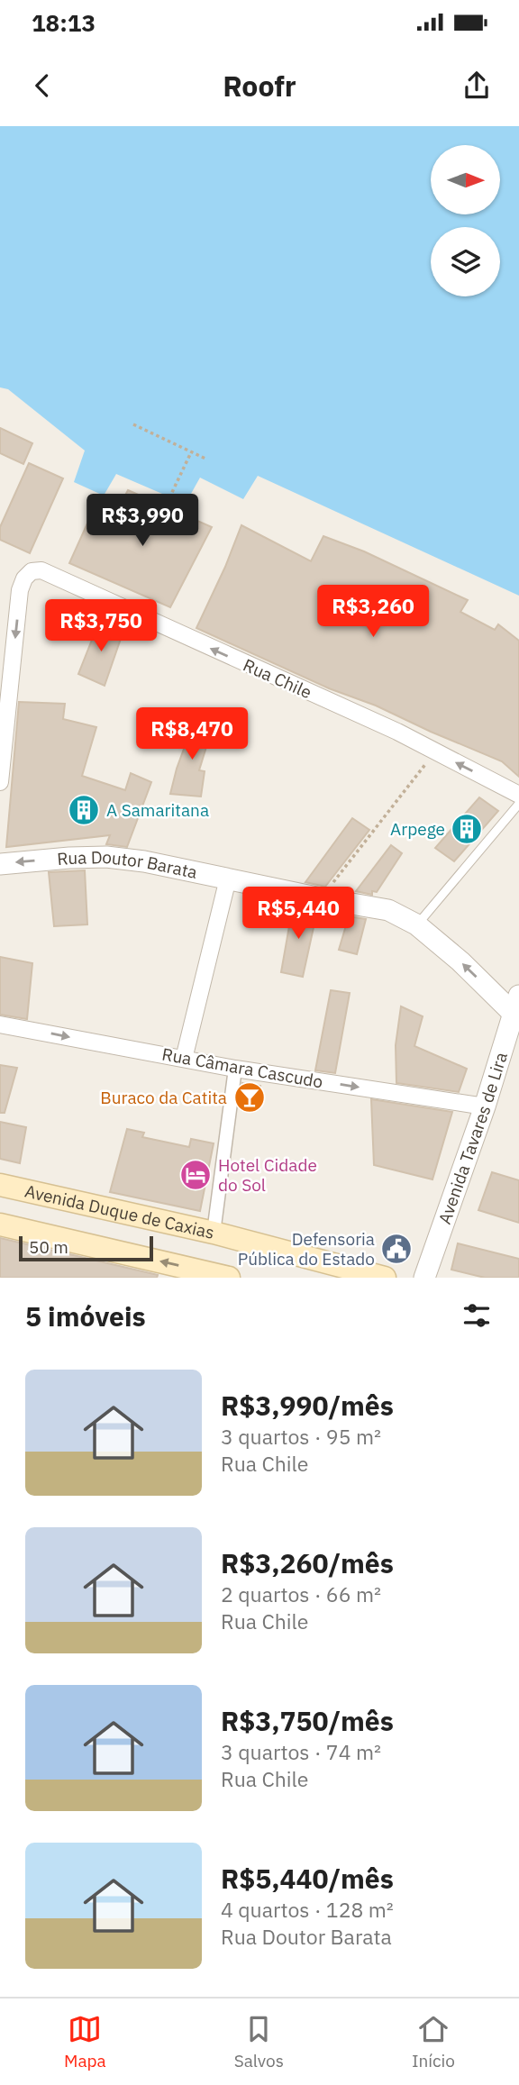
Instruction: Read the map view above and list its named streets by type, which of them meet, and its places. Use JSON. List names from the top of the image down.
{
  "streets": {
    "main road": ["Avenida Duque de Caxias"],
    "street": [
      "Rua Chile",
      "Rua Doutor Barata",
      "Rua Câmara Cascudo",
      "Avenida Tavares de Lira"
    ]
  },
  "crossings": [
    ["Rua Doutor Barata", "Avenida Tavares de Lira"],
    ["Rua Câmara Cascudo", "Avenida Tavares de Lira"]
  ],
  "one_way": ["Rua Doutor Barata", "Rua Câmara Cascudo"],
  "places": {
    "building": ["A Samaritana", "Arpege"],
    "bar": ["Buraco da Catita"],
    "hotel": ["Hotel Cidade do Sol"],
    "public building": ["Defensoria Pública do Estado"]
  },
  "scale_bar": "50 m",
  "north": "right",
  "page": {
    "status": "18:13",
    "header": "Roofr",
    "price": [
      "R$3,990",
      "R$3,260",
      "R$3,750",
      "R$8,470",
      "R$5,440"
    ],
    "scale": "50 m",
    "heading": "5 imóveis",
    "list": [
      {
        "name": "R$3,990/mês",
        "note": "3 quartos · 95 m² · Rua Chile"
      },
      {
        "name": "R$3,260/mês",
        "note": "2 quartos · 66 m² · Rua Chile"
      },
      {
        "name": "R$3,750/mês",
        "note": "3 quartos · 74 m² · Rua Chile"
      },
      {
        "name": "R$5,440/mês",
        "note": "4 quartos · 128 m² · Rua Doutor Barata"
      }
    ],
    "tabs": ["Mapa", "Salvos", "Início"]
  }
}
